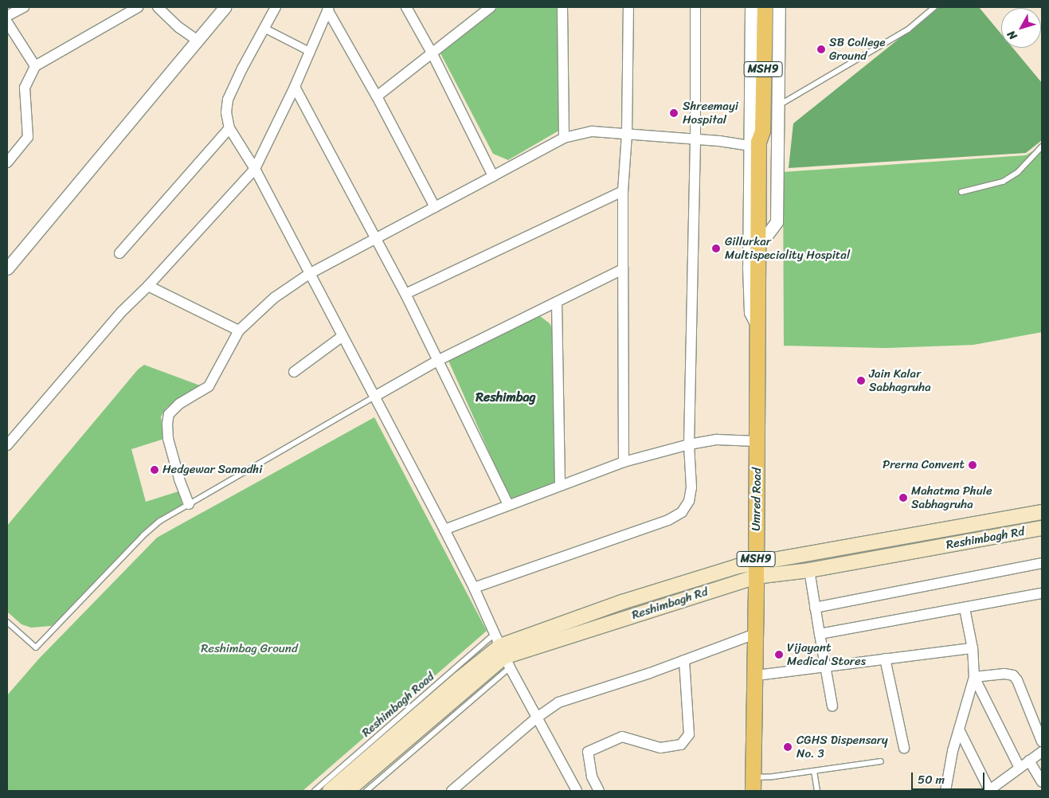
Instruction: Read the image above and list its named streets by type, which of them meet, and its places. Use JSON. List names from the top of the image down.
{
  "streets": {
    "main road": ["MSH9", "Umred Road", "Reshimbagh Rd"],
    "lane": ["Reshimbagh Road"]
  },
  "crossings": [
    ["MSH9", "Umred Road"],
    ["Umred Road", "Reshimbagh Rd"],
    ["Reshimbagh Rd", "Reshimbagh Road"]
  ],
  "districts": ["Reshimbag"],
  "parks": ["Reshimbag Ground"],
  "places": [
    "SB College Ground",
    "Shreemayi Hospital",
    "Gillurkar Multispeciality Hospital",
    "Jain Kalar Sabhagruha",
    "Prerna Convent",
    "Hedgewar Samadhi",
    "Mahatma Phule Sabhagruha",
    "Vijayant Medical Stores",
    "CGHS Dispensary No. 3"
  ],
  "scale_bar": "50 m",
  "north": "bottom left"
}
